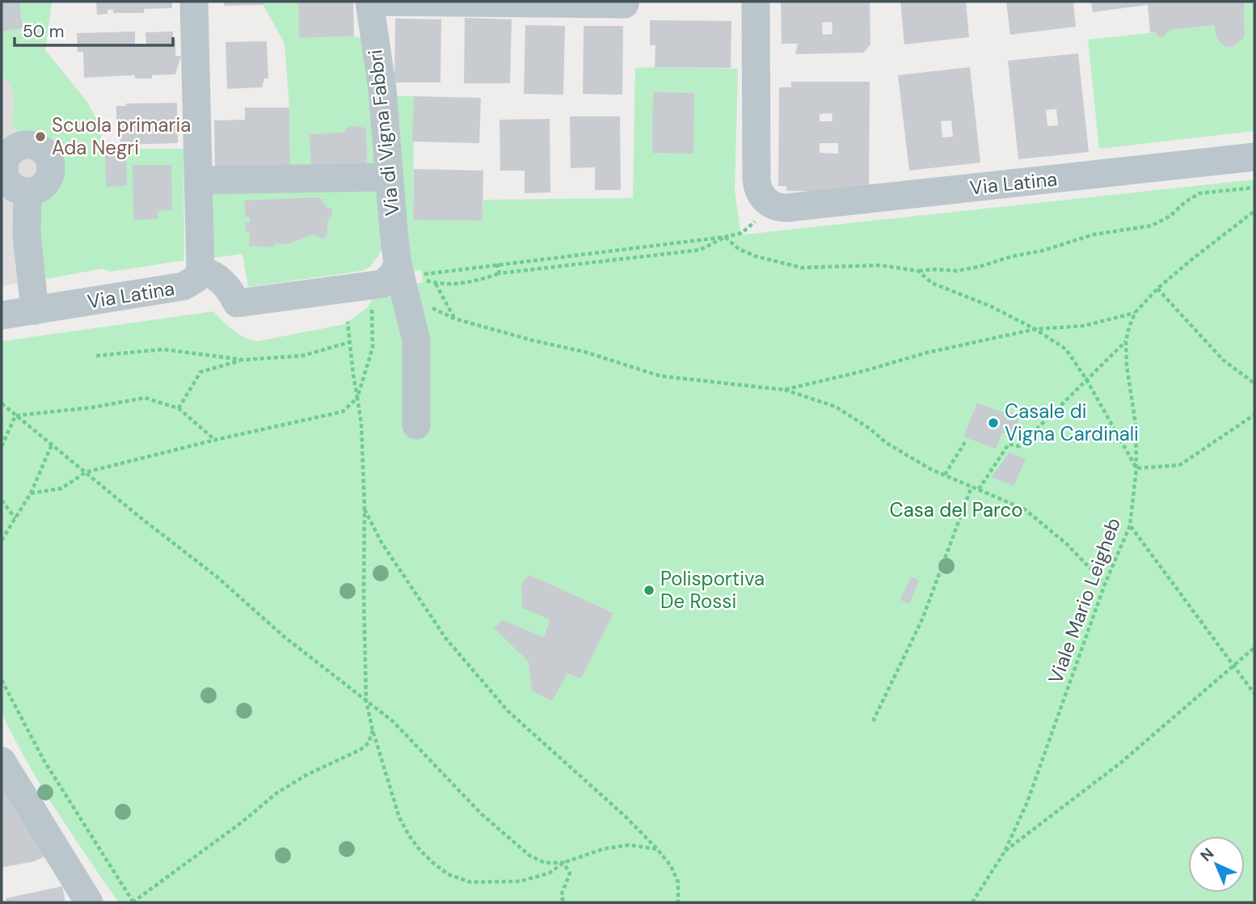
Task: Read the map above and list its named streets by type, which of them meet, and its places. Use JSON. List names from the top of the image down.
{
  "streets": {
    "street": ["Via di Vigna Fabbri", "Via Latina"],
    "path": ["Viale Mario Leigheb"]
  },
  "crossings": [
    ["Via di Vigna Fabbri", "Via Latina"]
  ],
  "parks": ["Casa del Parco"],
  "places": ["Scuola primaria Ada Negri", "Casale di Vigna Cardinali", "Polisportiva De Rossi"],
  "scale_bar": "50 m",
  "north": "top left"
}
